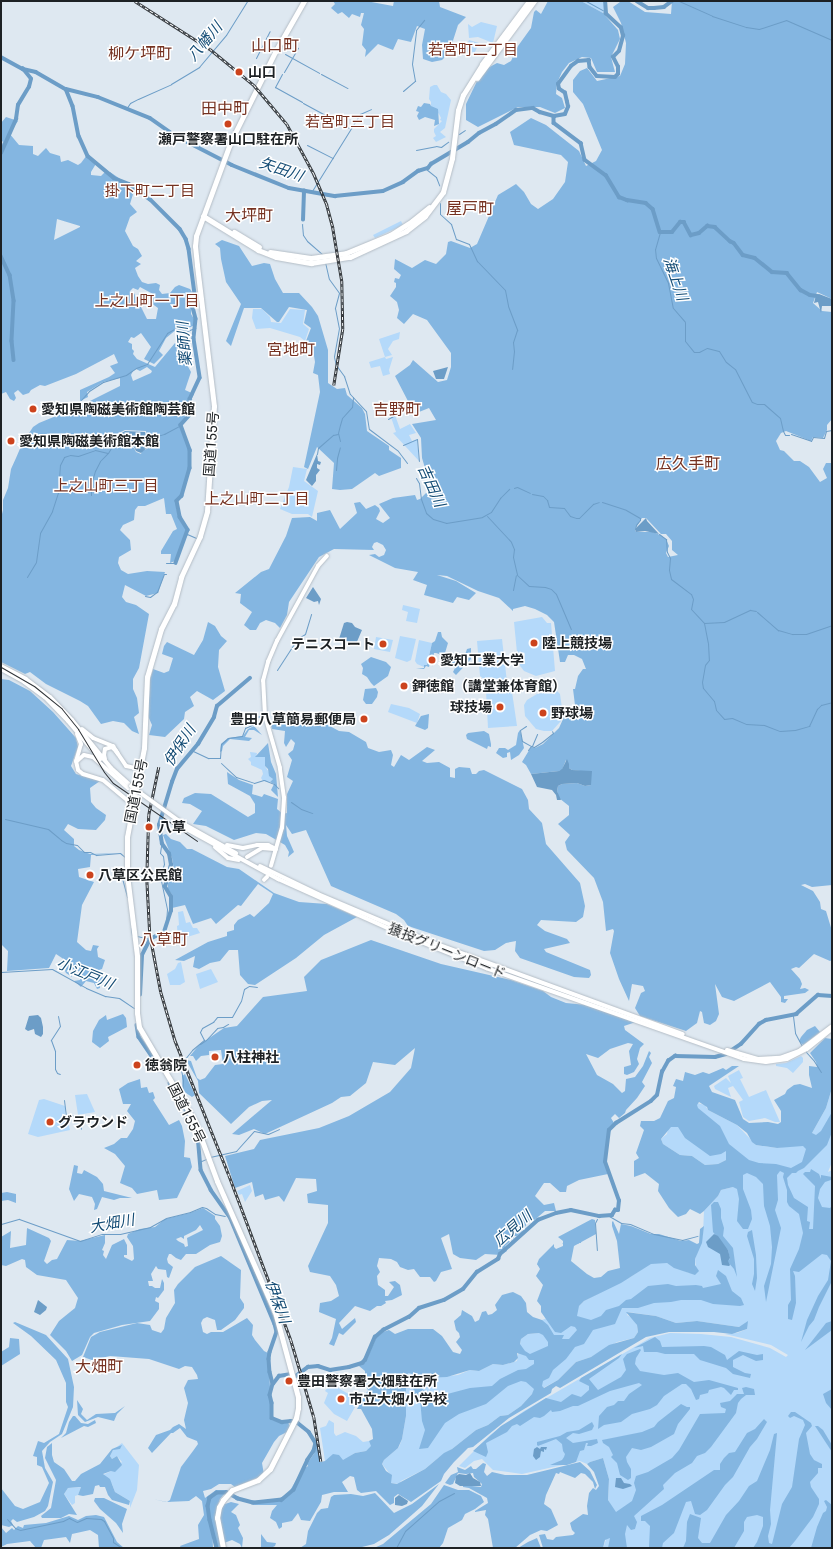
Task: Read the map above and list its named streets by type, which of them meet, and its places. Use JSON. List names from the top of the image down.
{
  "streets": {
    "highway": ["国道155号"],
    "main road": ["猿投グリーンロード"]
  },
  "districts": [
    "山口町",
    "若宮町二丁目",
    "柳ケ坪町",
    "田中町",
    "若宮町三丁目",
    "掛下町二丁目",
    "屋戸町",
    "大坪町",
    "上之山町一丁目",
    "宮地町",
    "吉野町",
    "広久手町",
    "上之山町三丁目",
    "上之山町二丁目",
    "八草町",
    "大畑町"
  ],
  "water": [
    "八幡川",
    "矢田川",
    "海上川",
    "薬師川",
    "吉田川",
    "伊保川",
    "小江戸川",
    "大畑川",
    "広見川"
  ],
  "places": [
    "山口",
    "瀬戸警察署山口駐在所",
    "愛知県陶磁美術館陶芸館",
    "愛知県陶磁美術館本館",
    "陸上競技場",
    "テニスコート",
    "愛知工業大学",
    "鉀徳館（講堂兼体育館）",
    "球技場",
    "野球場",
    "豊田八草簡易郵便局",
    "八草",
    "八草区公民館",
    "八柱神社",
    "徳翁院",
    "グラウンド",
    "豊田警察署大畑駐在所",
    "市立大畑小学校"
  ]
}
